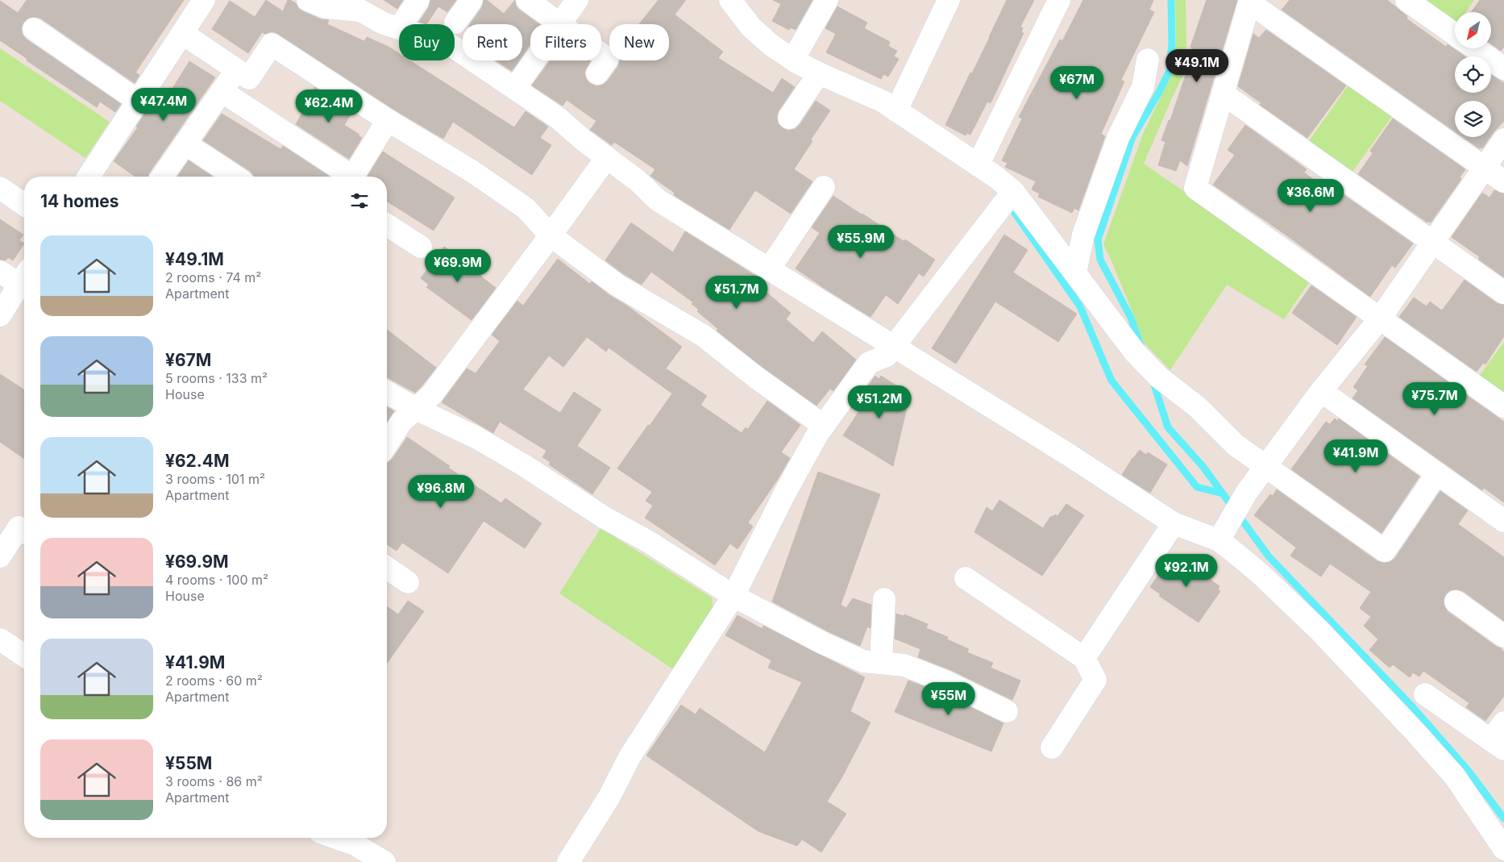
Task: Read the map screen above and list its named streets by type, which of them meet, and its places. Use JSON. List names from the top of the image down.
{
  "north": "bottom left",
  "page": {
    "chip": [
      "Buy",
      "Rent",
      "Filters",
      "New"
    ],
    "price": [
      "¥49.1M",
      "¥67M",
      "¥47.4M",
      "¥62.4M",
      "¥36.6M",
      "¥55.9M",
      "¥69.9M",
      "¥51.7M",
      "¥75.7M",
      "¥51.2M",
      "¥41.9M",
      "¥96.8M",
      "¥92.1M",
      "¥55M"
    ],
    "heading": "14 homes",
    "list": [
      {
        "name": "¥49.1M",
        "note": "2 rooms · 74 m² · Apartment"
      },
      {
        "name": "¥67M",
        "note": "5 rooms · 133 m² · House"
      },
      {
        "name": "¥62.4M",
        "note": "3 rooms · 101 m² · Apartment"
      },
      {
        "name": "¥69.9M",
        "note": "4 rooms · 100 m² · House"
      },
      {
        "name": "¥41.9M",
        "note": "2 rooms · 60 m² · Apartment"
      },
      {
        "name": "¥55M",
        "note": "3 rooms · 86 m² · Apartment"
      }
    ]
  }
}
